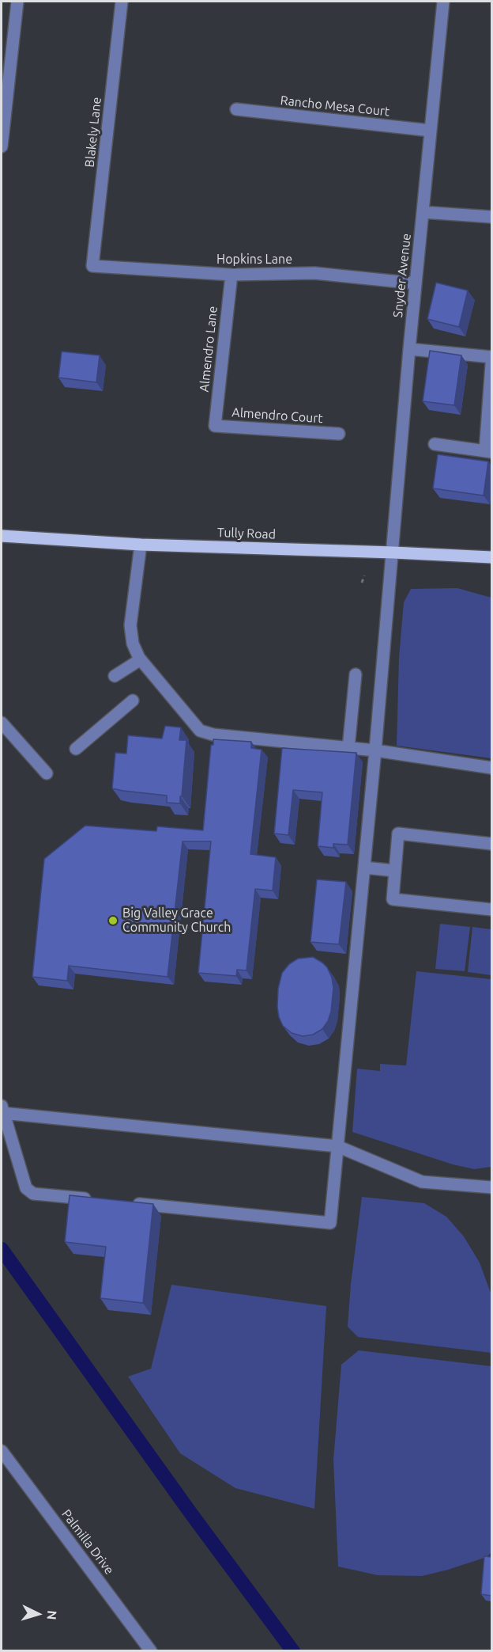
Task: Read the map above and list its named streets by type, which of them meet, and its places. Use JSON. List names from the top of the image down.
{
  "streets": {
    "main road": ["Tully Road"],
    "street": [
      "Rancho Mesa Court",
      "Blakely Lane",
      "Hopkins Lane",
      "Snyder Avenue",
      "Almendro Lane",
      "Almendro Court",
      "Palmilla Drive"
    ]
  },
  "crossings": [
    ["Rancho Mesa Court", "Snyder Avenue"],
    ["Blakely Lane", "Hopkins Lane"],
    ["Hopkins Lane", "Snyder Avenue"],
    ["Hopkins Lane", "Almendro Lane"],
    ["Snyder Avenue", "Tully Road"],
    ["Almendro Lane", "Almendro Court"]
  ],
  "places": ["Big Valley Grace Community Church"],
  "north": "right"
}
